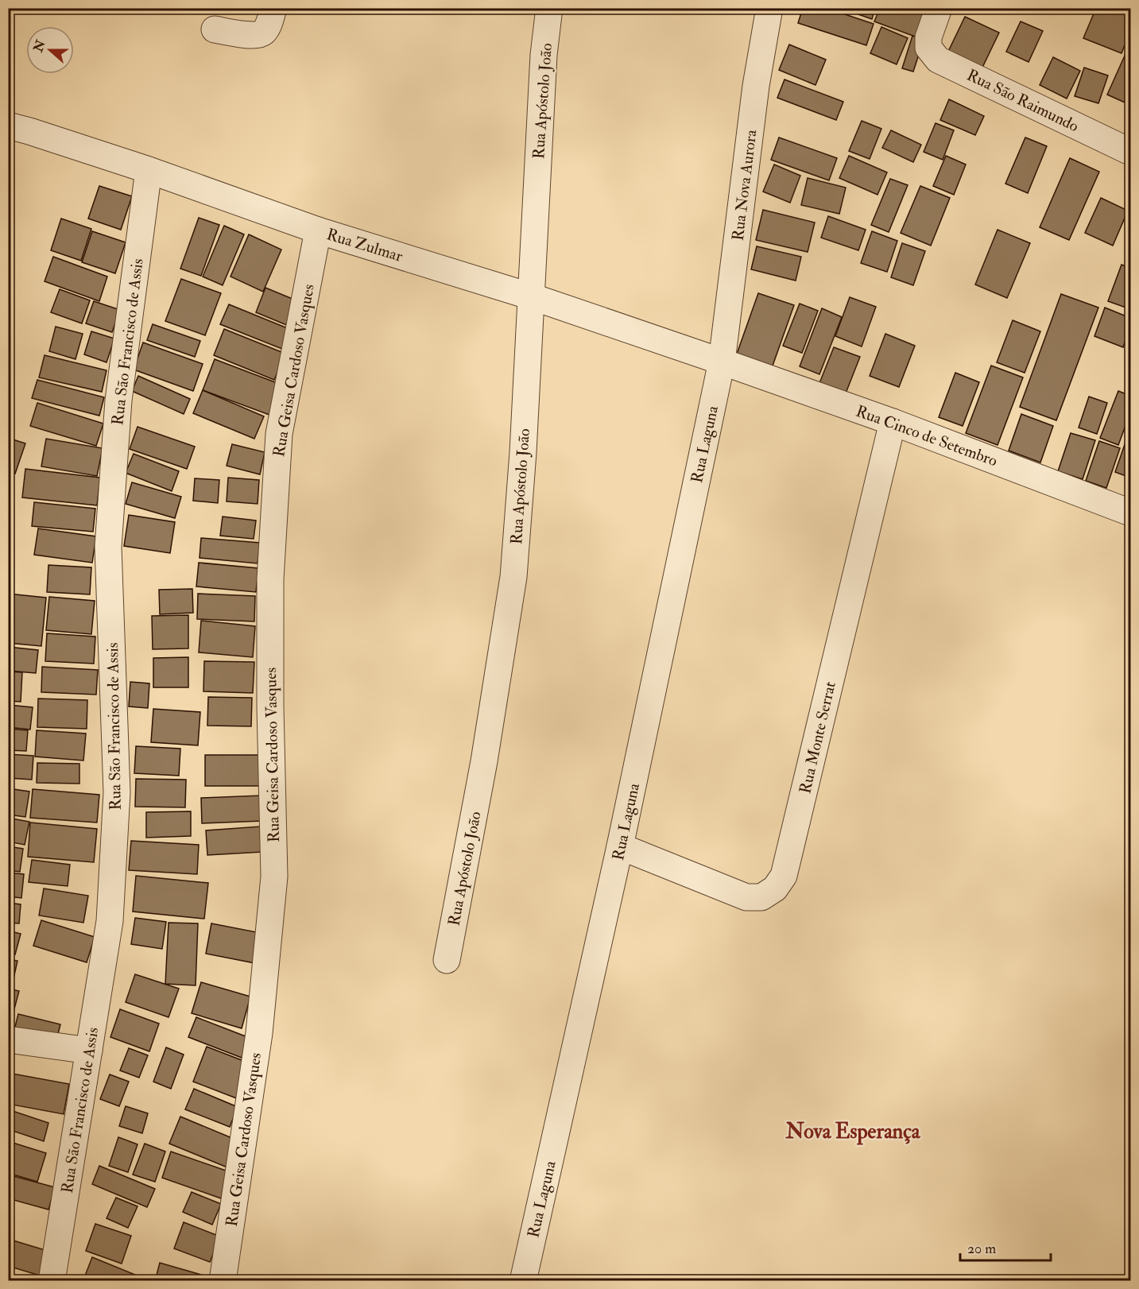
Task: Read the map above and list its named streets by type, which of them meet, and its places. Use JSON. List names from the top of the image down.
{
  "streets": {
    "street": [
      "Rua São Raimundo",
      "Rua Apóstolo João",
      "Rua Nova Aurora",
      "Rua Zulmar",
      "Rua São Francisco de Assis",
      "Rua Geisa Cardoso Vasques",
      "Rua Cinco de Setembro",
      "Rua Laguna",
      "Rua Monte Serrat"
    ]
  },
  "crossings": [
    ["Rua Apóstolo João", "Rua Zulmar"],
    ["Rua Nova Aurora", "Rua Zulmar"],
    ["Rua Nova Aurora", "Rua Cinco de Setembro"],
    ["Rua Nova Aurora", "Rua Laguna"],
    ["Rua Zulmar", "Rua São Francisco de Assis"],
    ["Rua Zulmar", "Rua Geisa Cardoso Vasques"],
    ["Rua Zulmar", "Rua Cinco de Setembro"],
    ["Rua Zulmar", "Rua Laguna"],
    ["Rua Cinco de Setembro", "Rua Laguna"],
    ["Rua Cinco de Setembro", "Rua Monte Serrat"],
    ["Rua Laguna", "Rua Monte Serrat"]
  ],
  "districts": ["Nova Esperança"],
  "scale_bar": "20 m",
  "north": "left"
}
